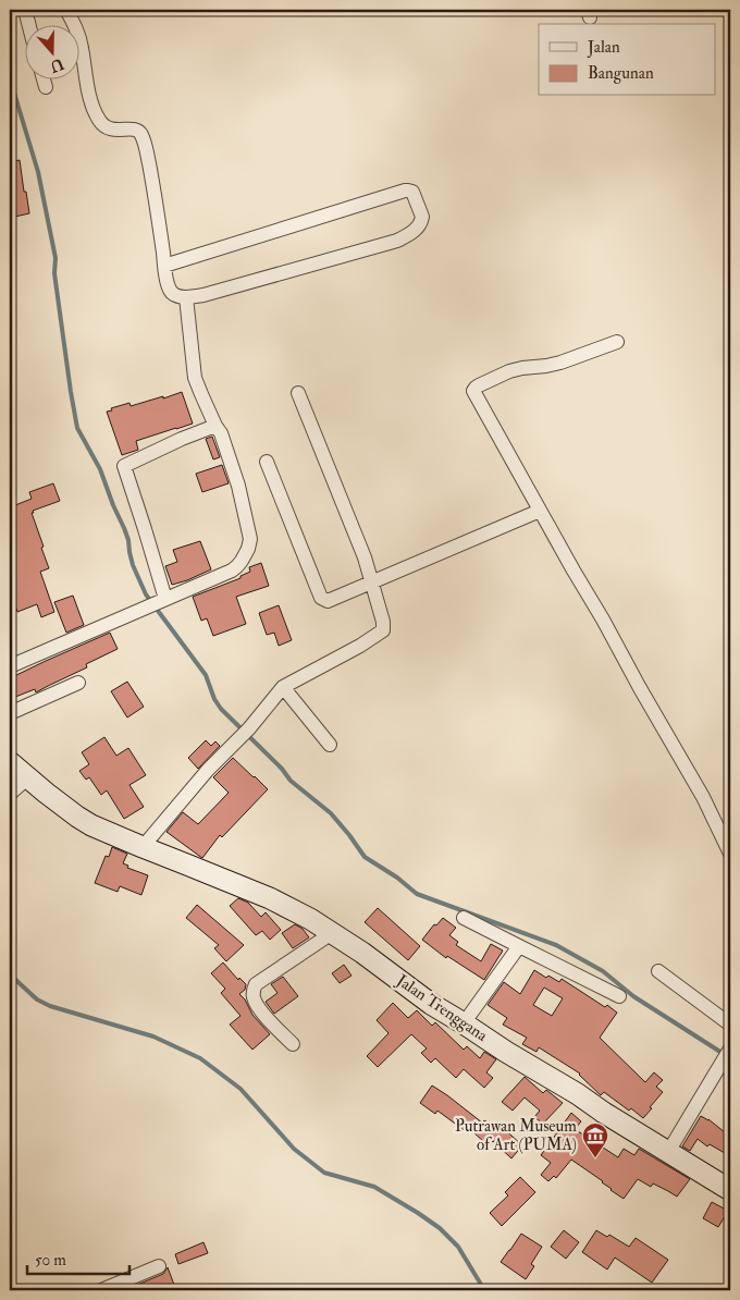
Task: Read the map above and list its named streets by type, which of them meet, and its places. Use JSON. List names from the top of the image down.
{
  "streets": {
    "main road": ["Jalan Trenggana"]
  },
  "places": {
    "museum": ["Putrawan Museum of Art (PUMA)"]
  },
  "legend": ["Jalan", "Bangunan"],
  "scale_bar": "50 m",
  "north": "bottom"
}
